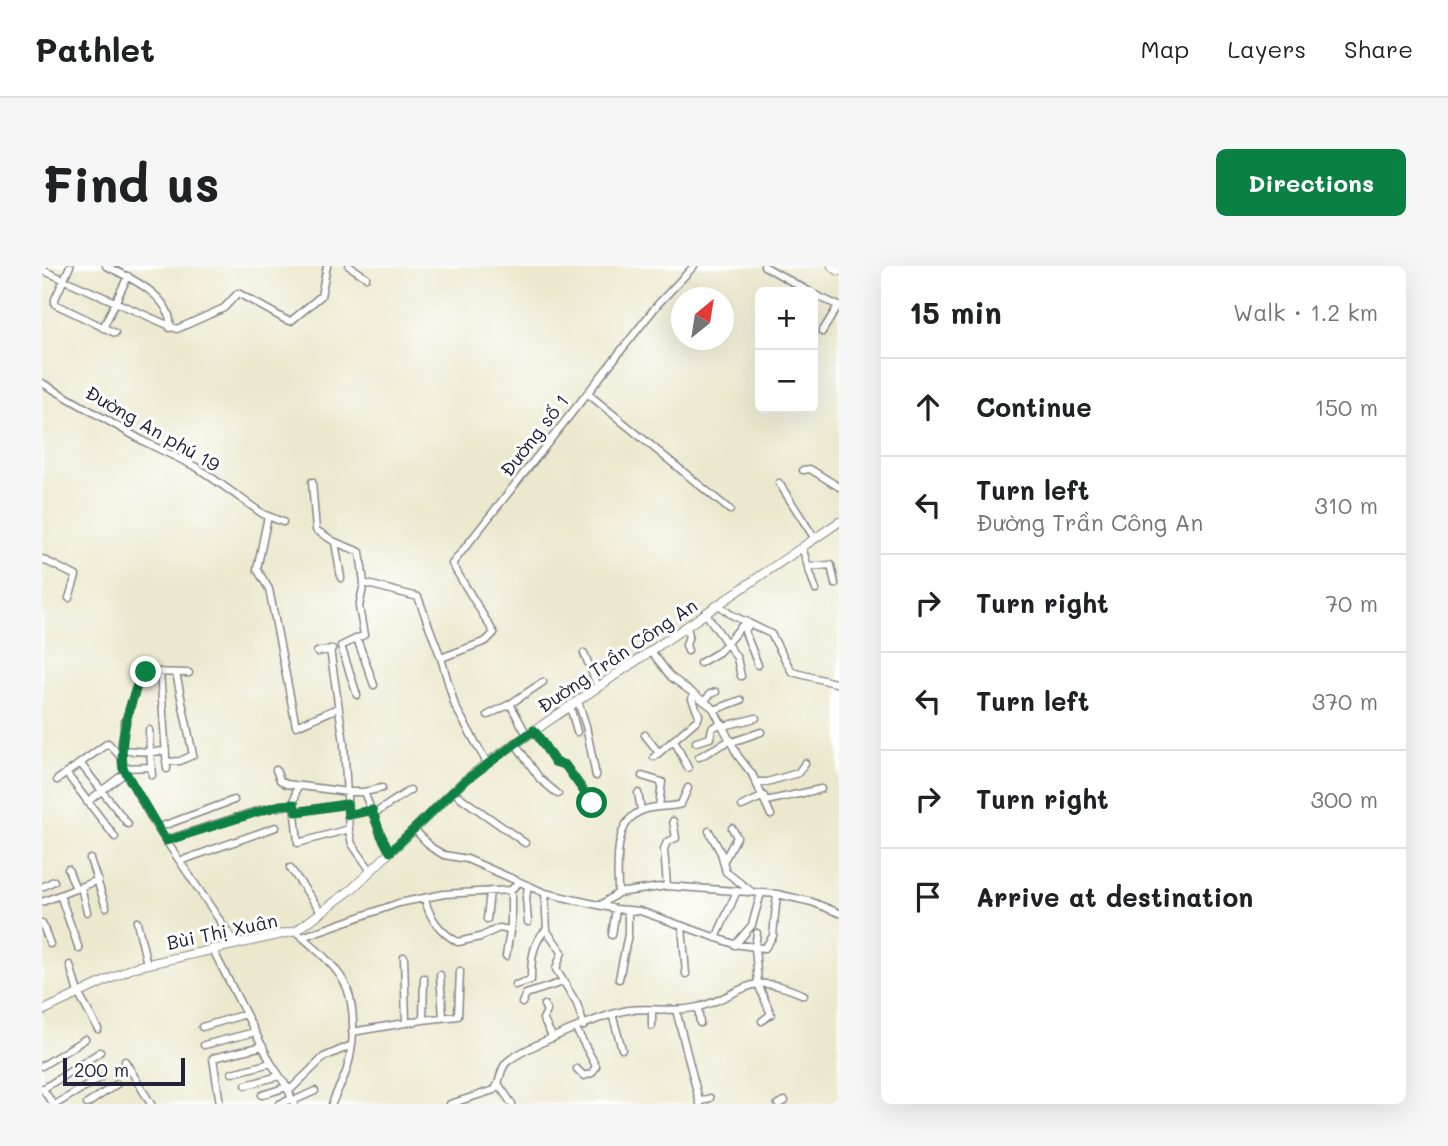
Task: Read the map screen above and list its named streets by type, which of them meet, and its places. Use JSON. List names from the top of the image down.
{
  "streets": {
    "main road": ["Đường Trần Công An", "Bùi Thị Xuân"],
    "street": ["Đường An phú 19", "Đường số 1"]
  },
  "crossings": [
    ["Đường Trần Công An", "Bùi Thị Xuân"]
  ],
  "scale_bar": "200 m",
  "north": "top right",
  "page": {
    "header": "Pathlet",
    "nav": ["Map", "Layers", "Share"],
    "buttons": "Directions",
    "title": "Find us",
    "heading": ["15 min", "Walk · 1.2 km"],
    "map_buttons": ["+", "−"],
    "list": [
      ["Continue", "150 m"],
      ["Turn left", "Đường Trần Công An", "310 m"],
      ["Turn right", "70 m"],
      ["Turn left", "370 m"],
      ["Turn right", "300 m"],
      "Arrive at destination"
    ],
    "scale": "200 m"
  }
}
